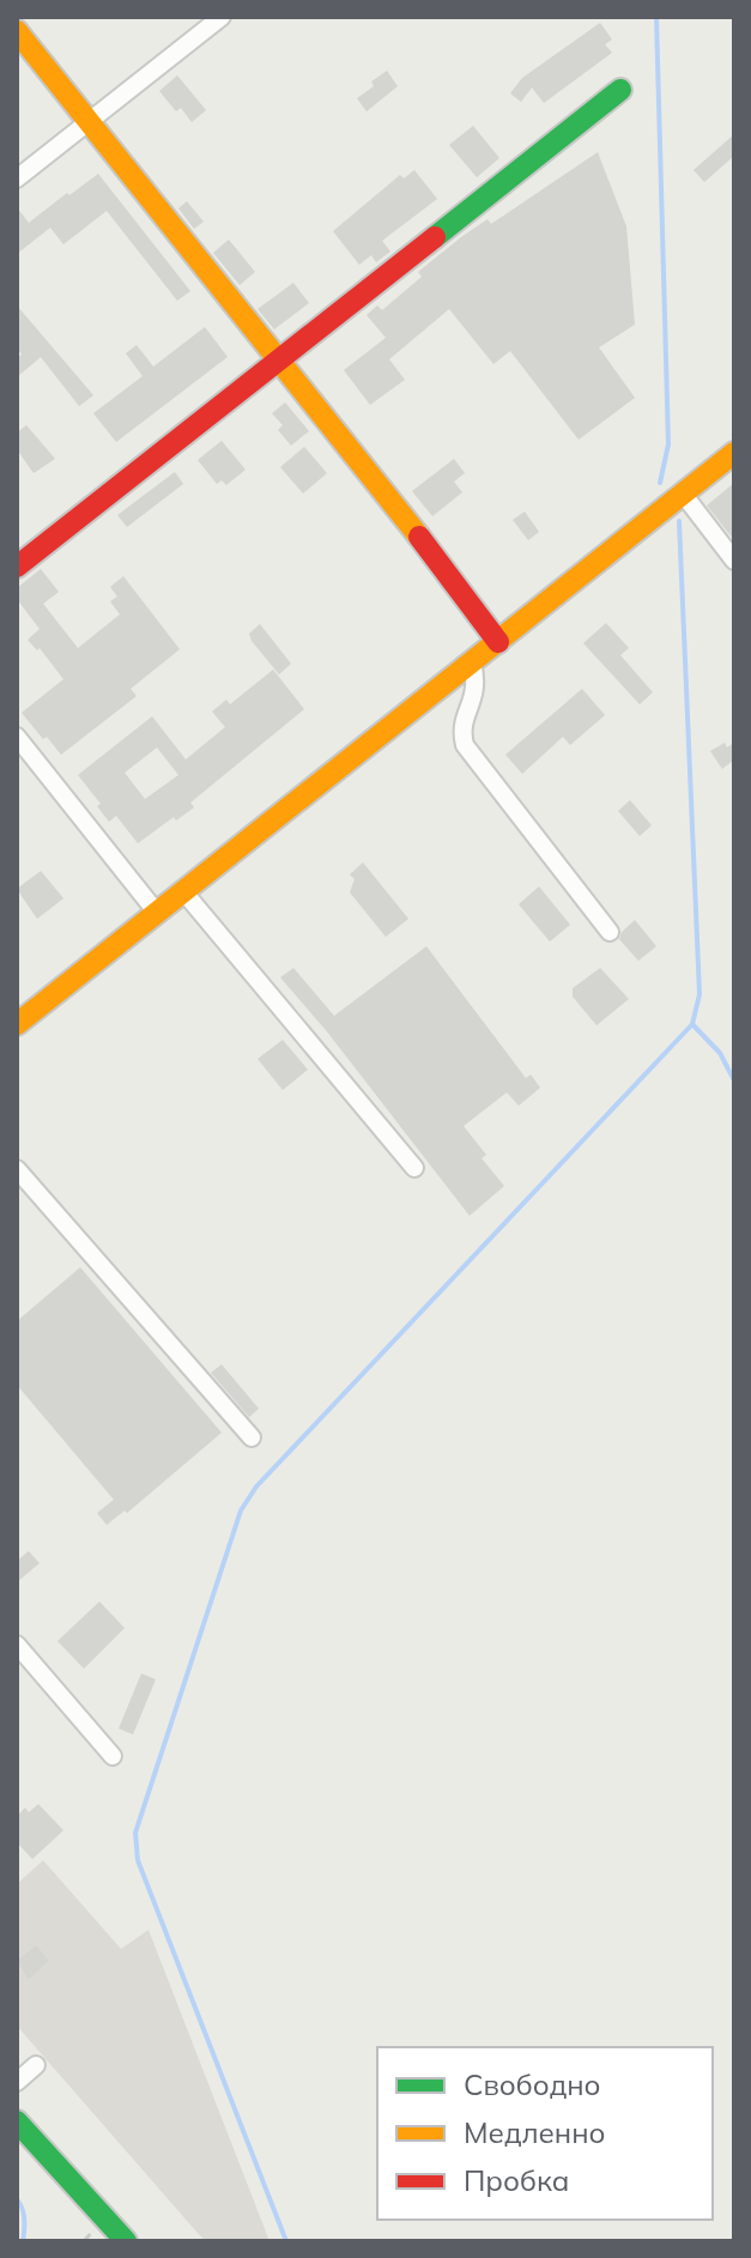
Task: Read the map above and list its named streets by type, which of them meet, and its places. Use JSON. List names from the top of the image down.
{
  "legend": ["Свободно", "Медленно", "Пробка"]
}
